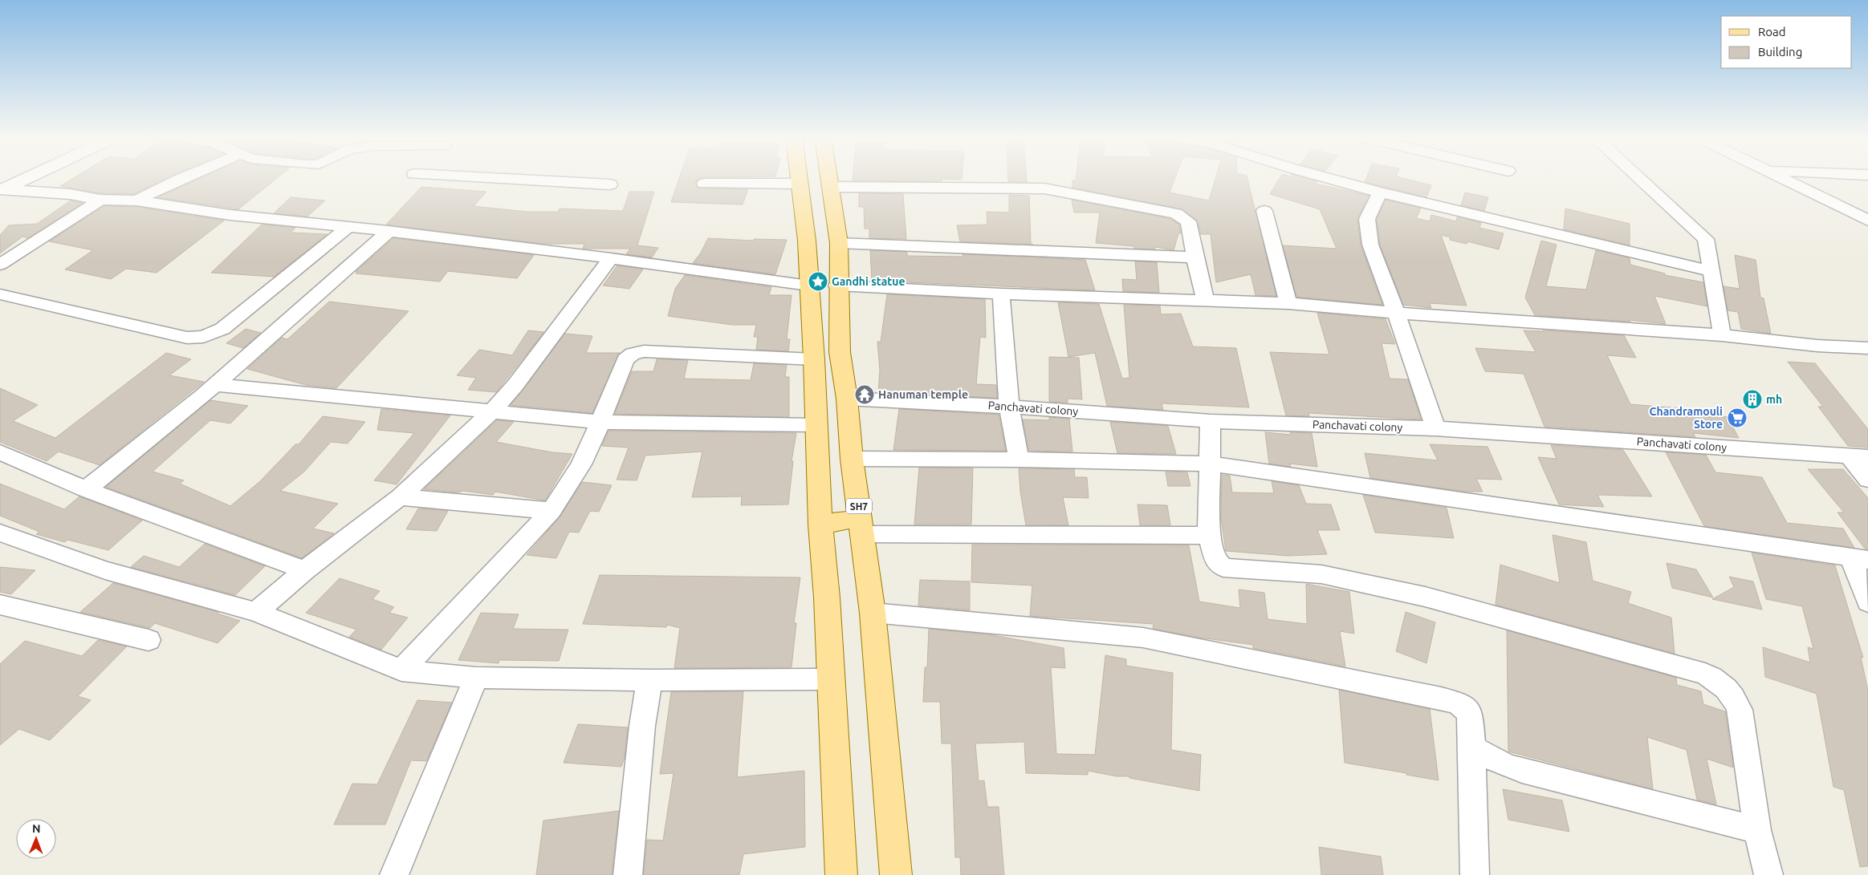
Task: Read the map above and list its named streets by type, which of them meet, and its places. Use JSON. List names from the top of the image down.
{
  "streets": {
    "main road": ["SH7"],
    "street": ["Panchavati colony"]
  },
  "crossings": [
    ["Panchavati colony", "SH7"]
  ],
  "places": {
    "place": ["Gandhi statue"],
    "temple": ["Hanuman temple"],
    "building": ["mh"],
    "supermarket": ["Chandramouli Store"]
  },
  "legend": ["Road", "Building"],
  "north": "top"
}
